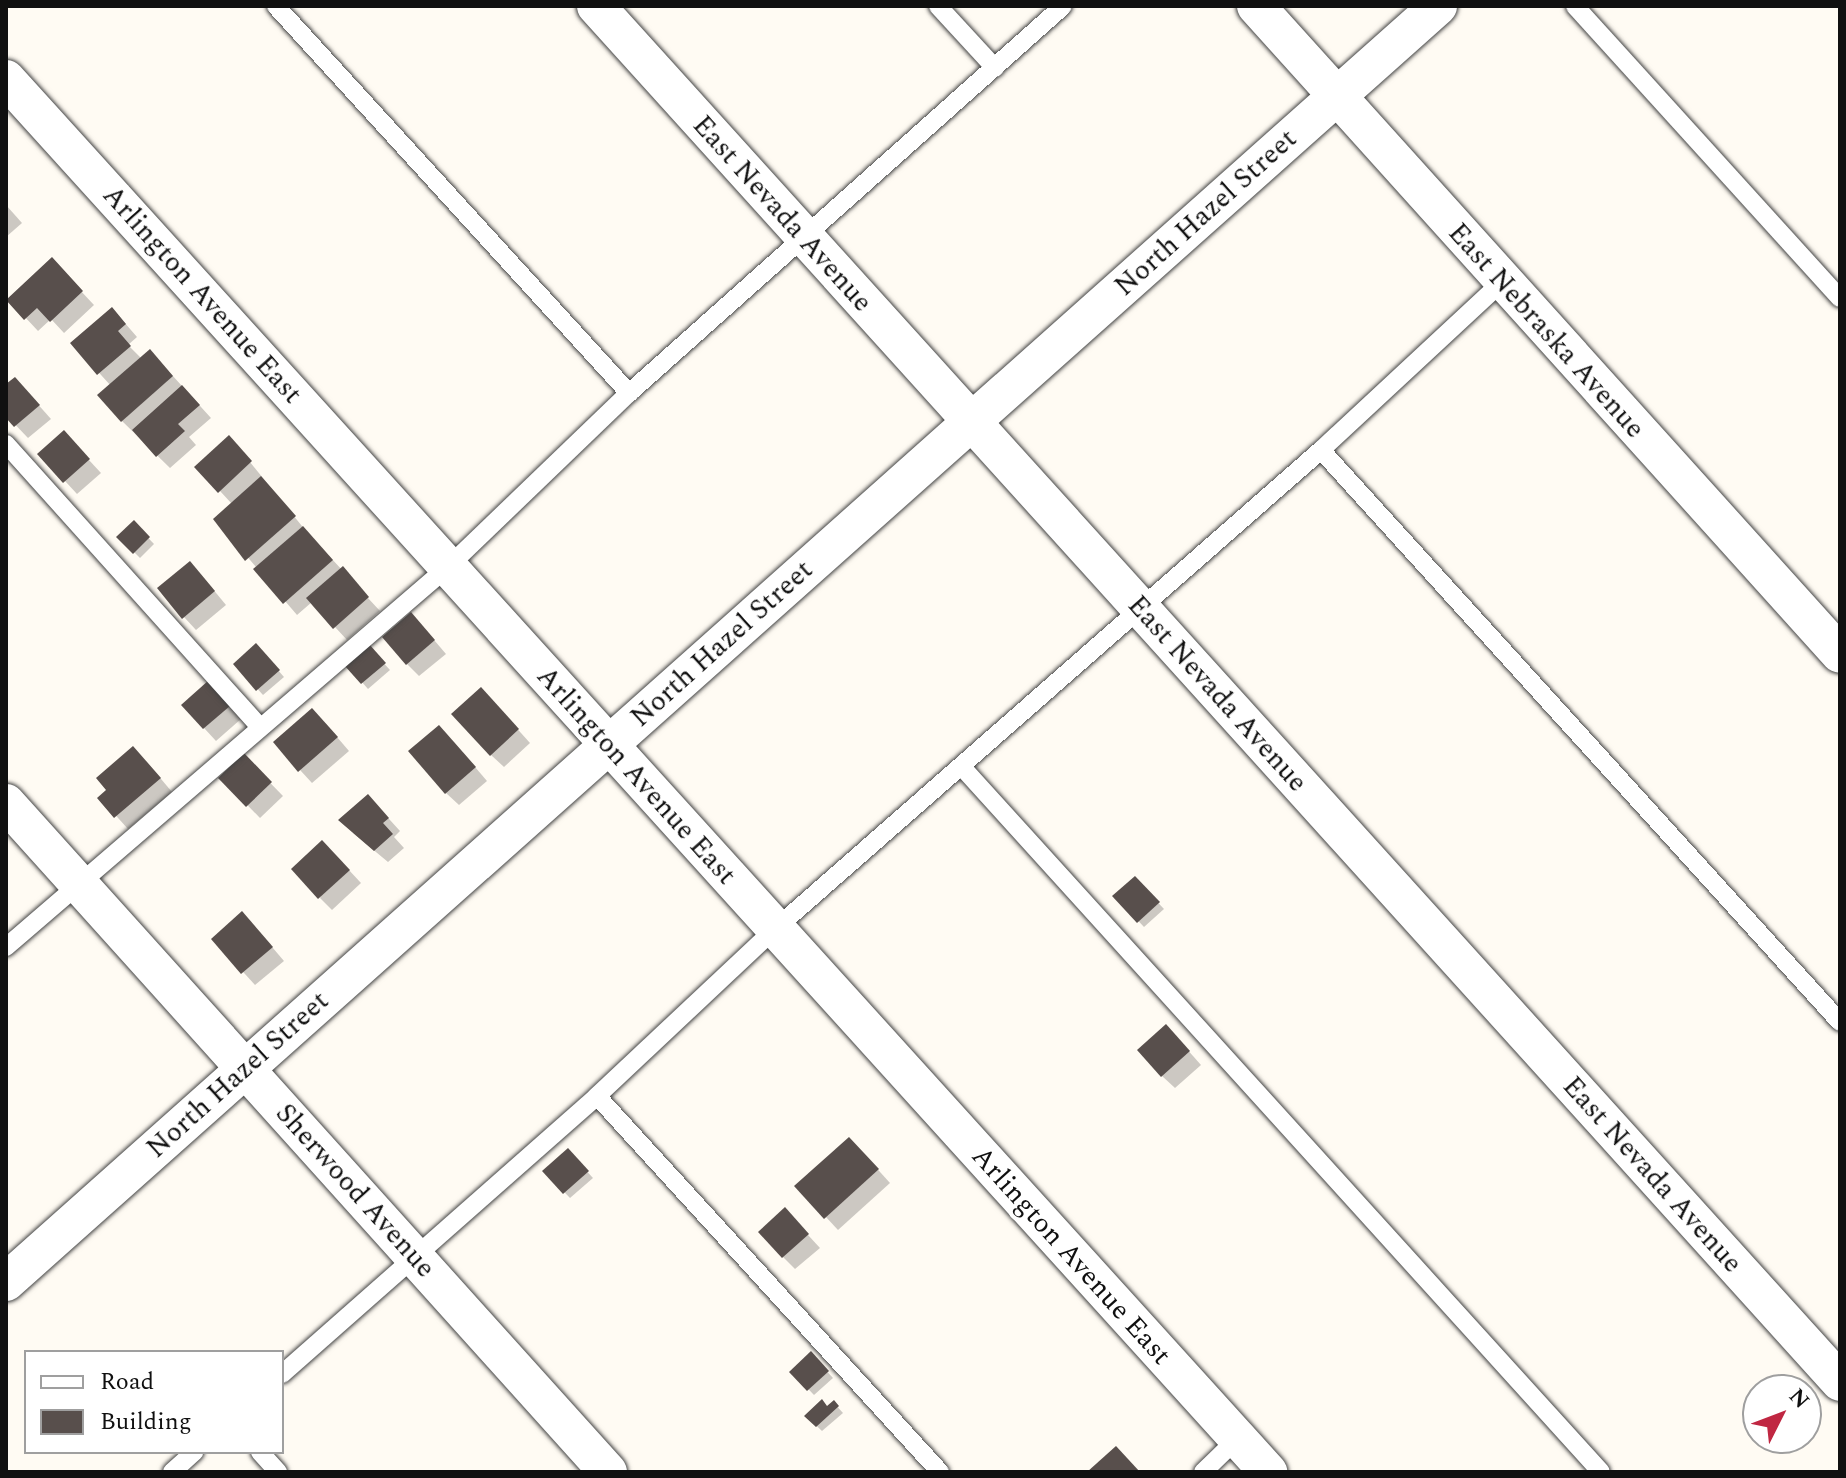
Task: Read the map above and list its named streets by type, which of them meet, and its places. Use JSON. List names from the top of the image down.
{
  "streets": {
    "street": [
      "North Hazel Street",
      "East Nevada Avenue",
      "Arlington Avenue East",
      "East Nebraska Avenue",
      "Sherwood Avenue"
    ]
  },
  "crossings": [
    ["North Hazel Street", "East Nevada Avenue"],
    ["North Hazel Street", "Arlington Avenue East"],
    ["North Hazel Street", "East Nebraska Avenue"],
    ["North Hazel Street", "Sherwood Avenue"]
  ],
  "legend": ["Road", "Building"],
  "north": "top right"
}
